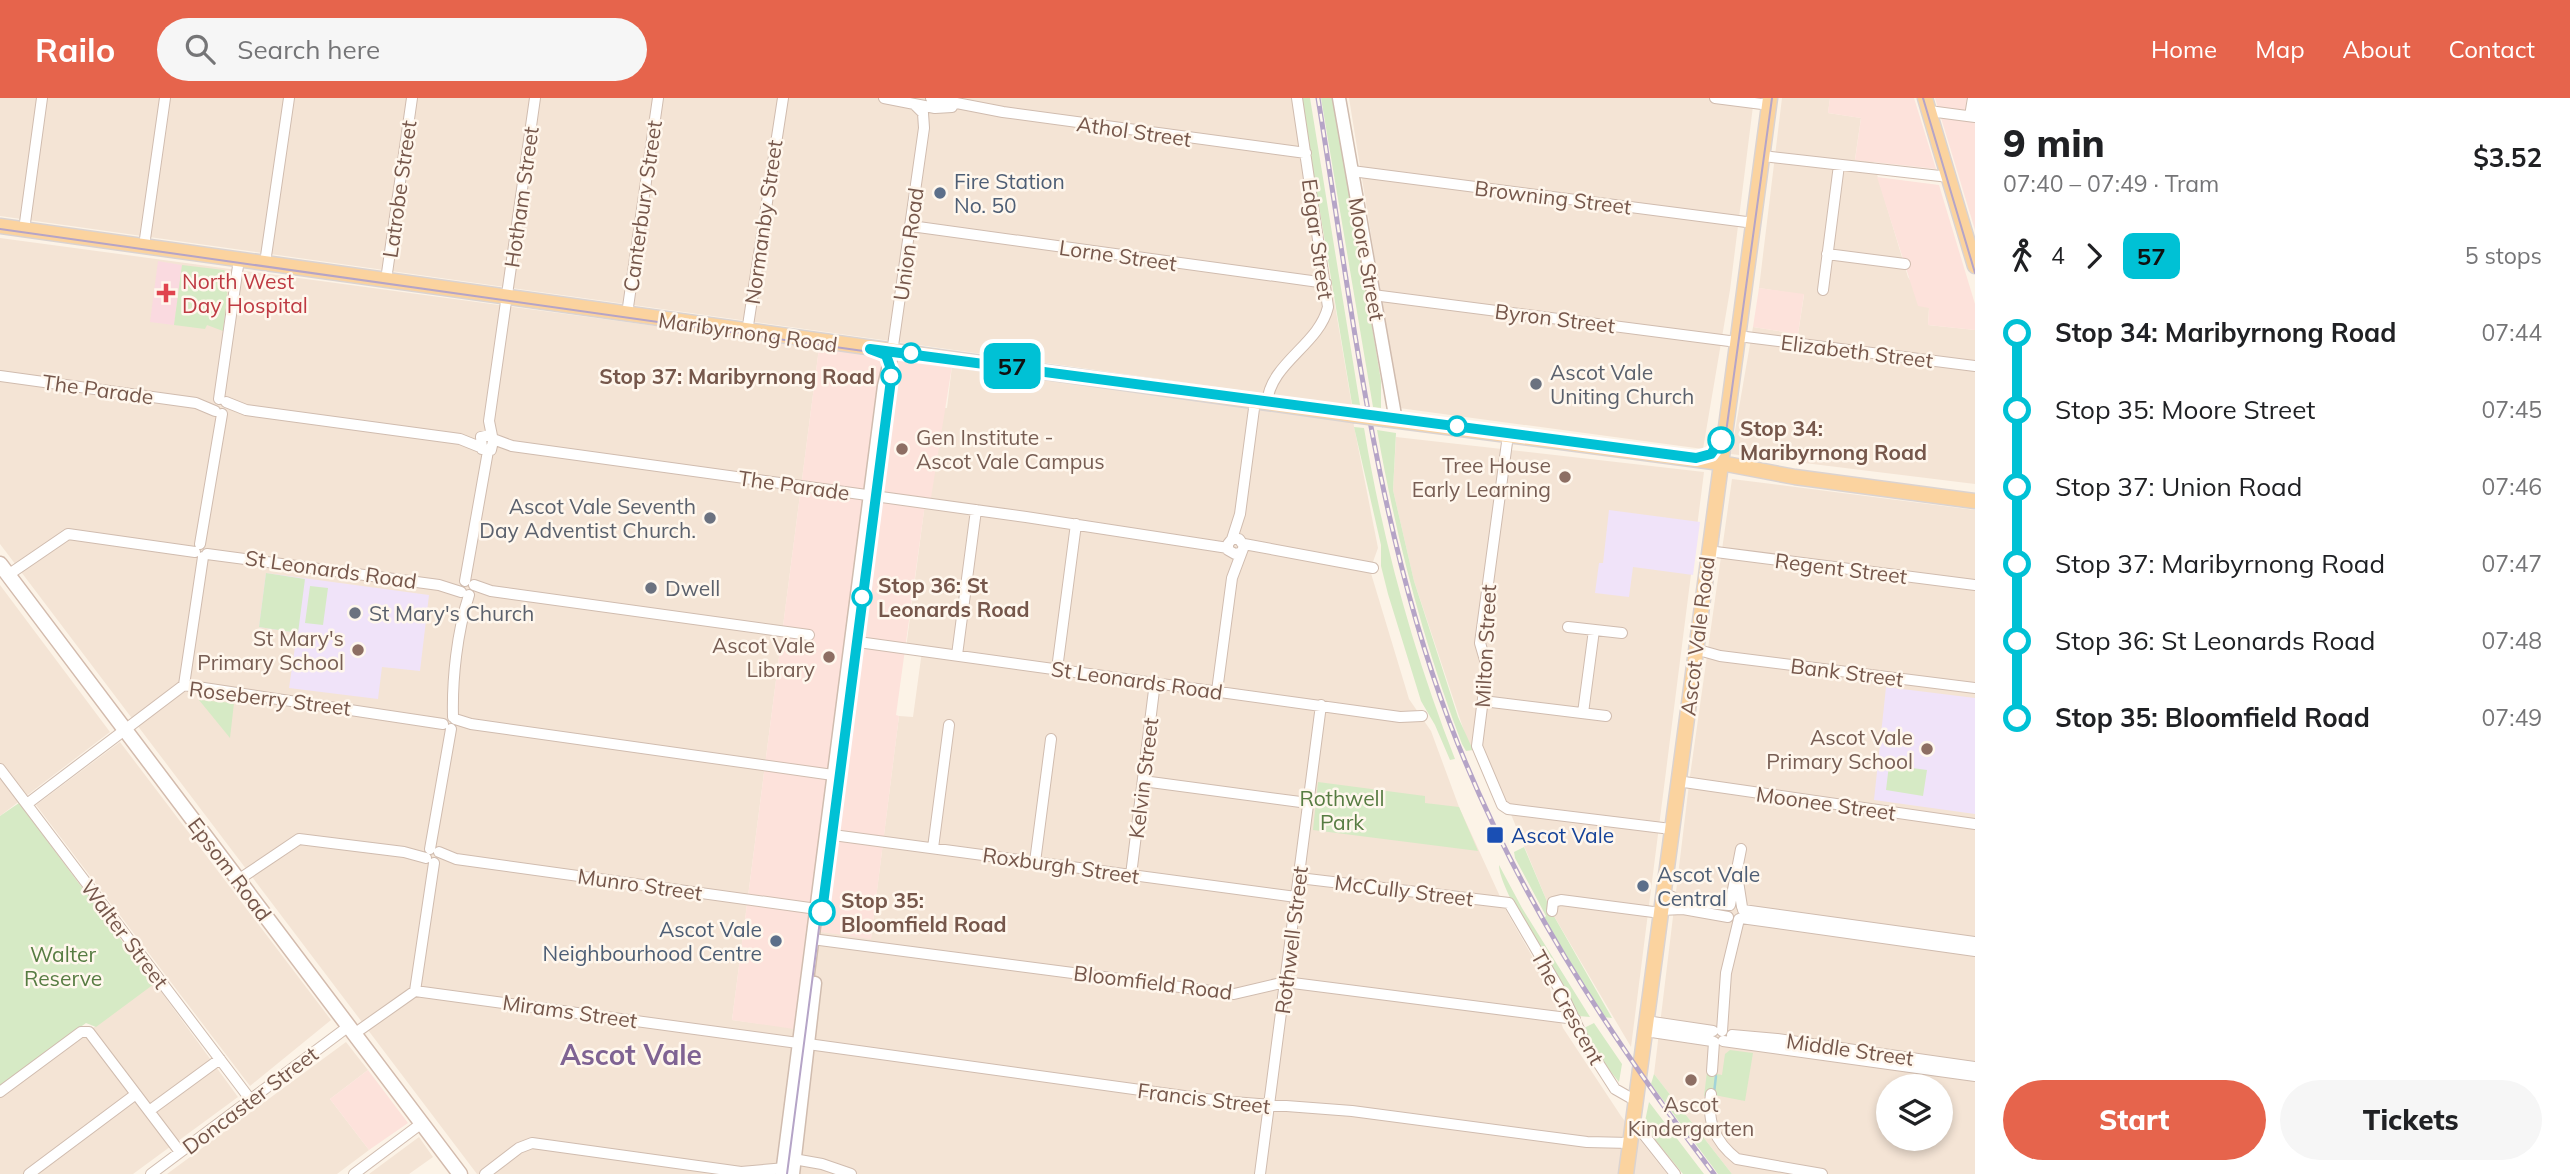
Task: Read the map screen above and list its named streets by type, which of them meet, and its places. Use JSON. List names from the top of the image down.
{
  "streets": {
    "main road": ["Maribyrnong Road", "Ascot Vale Road", "Epsom Road"],
    "street": [
      "Athol Street",
      "Latrobe Street",
      "Hotham Street",
      "Browning Street",
      "Canterbury Street",
      "Normanby Street",
      "Edgar Street",
      "Union Road",
      "Lorne Street",
      "Moore Street",
      "Byron Street",
      "Elizabeth Street",
      "The Parade",
      "Regent Street",
      "St Leonards Road",
      "Milton Street",
      "Bank Street",
      "Roseberry Street",
      "Kelvin Street",
      "Moonee Street",
      "Roxburgh Street",
      "Munro Street",
      "McCully Street",
      "Walter Street",
      "Rothwell Street",
      "Bloomfield Road",
      "The Crescent",
      "Mirams Street",
      "Middle Street",
      "Francis Street",
      "Doncaster Street"
    ]
  },
  "crossings": [
    ["Athol Street", "Edgar Street"],
    ["Athol Street", "Union Road"],
    ["Latrobe Street", "Maribyrnong Road"],
    ["Hotham Street", "Maribyrnong Road"],
    ["Hotham Street", "The Parade"],
    ["Browning Street", "Moore Street"],
    ["Browning Street", "Ascot Vale Road"],
    ["Canterbury Street", "Maribyrnong Road"],
    ["Normanby Street", "Maribyrnong Road"],
    ["Edgar Street", "Lorne Street"],
    ["Edgar Street", "Maribyrnong Road"],
    ["Edgar Street", "The Parade"],
    ["Edgar Street", "St Leonards Road"],
    ["Union Road", "Lorne Street"],
    ["Union Road", "Maribyrnong Road"],
    ["Union Road", "The Parade"],
    ["Union Road", "St Leonards Road"],
    ["Union Road", "Roseberry Street"],
    ["Union Road", "Roxburgh Street"],
    ["Union Road", "Munro Street"],
    ["Union Road", "Bloomfield Road"],
    ["Union Road", "Mirams Street"],
    ["Union Road", "Francis Street"],
    ["Moore Street", "Byron Street"],
    ["Moore Street", "Maribyrnong Road"],
    ["Byron Street", "Elizabeth Street"],
    ["Byron Street", "Ascot Vale Road"],
    ["Maribyrnong Road", "Ascot Vale Road"],
    ["Maribyrnong Road", "Milton Street"],
    ["Elizabeth Street", "Ascot Vale Road"],
    ["Regent Street", "Ascot Vale Road"],
    ["St Leonards Road", "Kelvin Street"],
    ["St Leonards Road", "Epsom Road"],
    ["St Leonards Road", "Rothwell Street"],
    ["Ascot Vale Road", "Milton Street"],
    ["Ascot Vale Road", "Bank Street"],
    ["Ascot Vale Road", "Moonee Street"],
    ["Ascot Vale Road", "The Crescent"],
    ["Ascot Vale Road", "Middle Street"],
    ["Ascot Vale Road", "Francis Street"],
    ["Roseberry Street", "Epsom Road"],
    ["Roseberry Street", "Walter Street"],
    ["Kelvin Street", "Roxburgh Street"],
    ["Roxburgh Street", "Rothwell Street"],
    ["Epsom Road", "Munro Street"],
    ["Epsom Road", "Doncaster Street"],
    ["McCully Street", "Rothwell Street"],
    ["McCully Street", "The Crescent"],
    ["Walter Street", "Doncaster Street"],
    ["Rothwell Street", "Bloomfield Road"],
    ["Rothwell Street", "Francis Street"],
    ["Bloomfield Road", "The Crescent"],
    ["Mirams Street", "Francis Street"]
  ],
  "districts": ["Ascot Vale"],
  "parks": ["Rothwell Park", "Walter Reserve"],
  "places": {
    "other": [
      "Fire Station No. 50",
      "Stop 37: Maribyrnong Road",
      "Ascot Vale Uniting Church",
      "Stop 34: Maribyrnong Road",
      "Gen Institute - Ascot Vale Campus",
      "Tree House Early Learning",
      "Ascot Vale Seventh Day Adventist Church.",
      "Dwell",
      "Stop 36: St Leonards Road",
      "St Mary's Church",
      "St Mary's Primary School",
      "Ascot Vale Library",
      "Ascot Vale Primary School",
      "Ascot Vale Central",
      "Stop 35: Bloomfield Road",
      "Ascot Vale Neighbourhood Centre",
      "Ascot Kindergarten"
    ],
    "health": ["North West Day Hospital"],
    "transit": ["Ascot Vale"]
  },
  "lines": ["tram line 57"],
  "page": {
    "header": "Railo",
    "search": "Search here",
    "nav": [
      "Home",
      "Map",
      "About",
      "Contact"
    ],
    "on_map": "57",
    "heading": ["9 min", "07:40 – 07:49 · Tram", "$3.52"],
    "legs": ["4", "57", "5 stops"],
    "list": [
      {
        "name": "Stop 34: Maribyrnong Road",
        "value": "07:44"
      },
      {
        "name": "Stop 35: Moore Street",
        "value": "07:45"
      },
      {
        "name": "Stop 37: Union Road",
        "value": "07:46"
      },
      {
        "name": "Stop 37: Maribyrnong Road",
        "value": "07:47"
      },
      {
        "name": "Stop 36: St Leonards Road",
        "value": "07:48"
      },
      {
        "name": "Stop 35: Bloomfield Road",
        "value": "07:49"
      }
    ],
    "buttons": ["Start", "Tickets"]
  }
}
